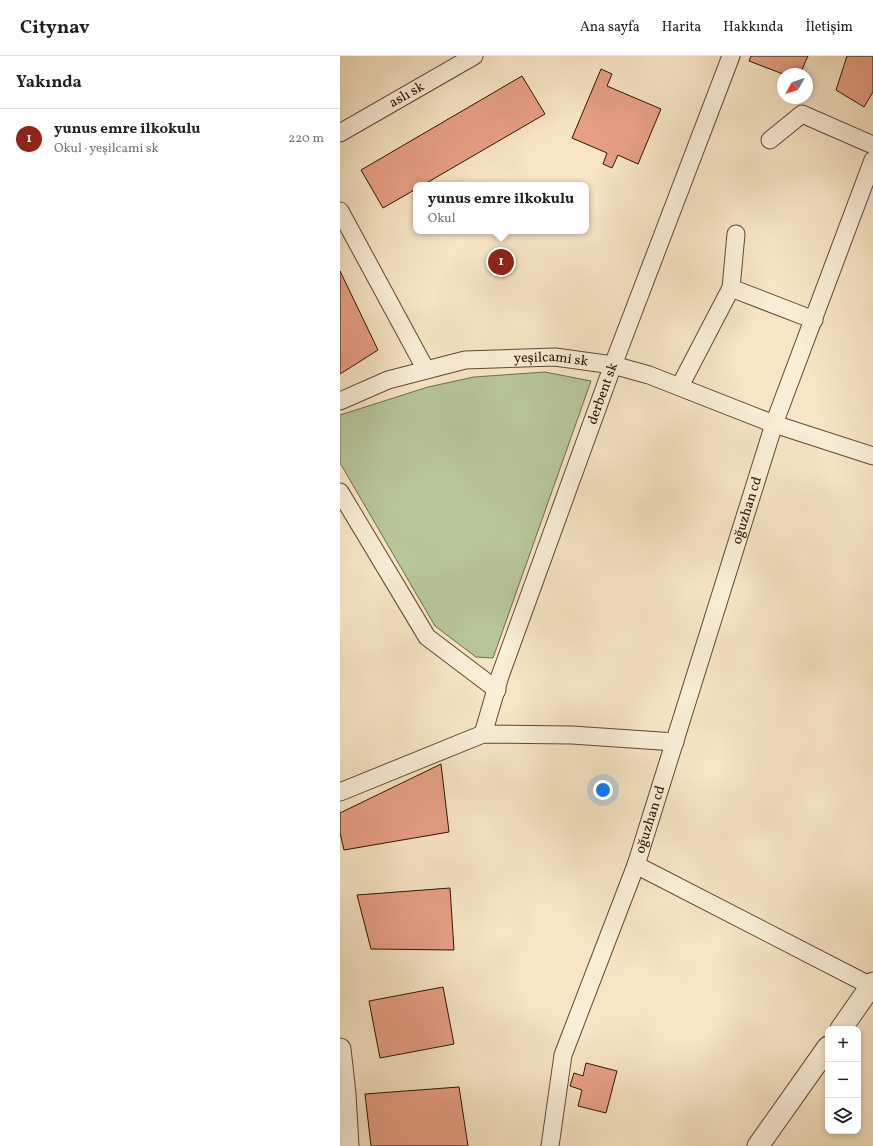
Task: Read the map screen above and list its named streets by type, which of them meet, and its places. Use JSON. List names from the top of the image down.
{
  "streets": {
    "street": [
      "aslı sk",
      "yeşilcami sk",
      "derbent sk",
      "oğuzhan cd"
    ]
  },
  "crossings": [
    ["yeşilcami sk", "derbent sk"],
    ["yeşilcami sk", "oğuzhan cd"]
  ],
  "north": "bottom left",
  "page": {
    "header": "Citynav",
    "nav": [
      "Ana sayfa",
      "Harita",
      "Hakkında",
      "İletişim"
    ],
    "heading": "Yakında",
    "list": [
      {
        "mark": "1",
        "name": "yunus emre ilkokulu",
        "note": "Okul · yeşilcami sk",
        "value": "220 m"
      }
    ],
    "popup": ["yunus emre ilkokulu", "Okul"],
    "pins": "1",
    "map_buttons": ["+", "−"]
  }
}
